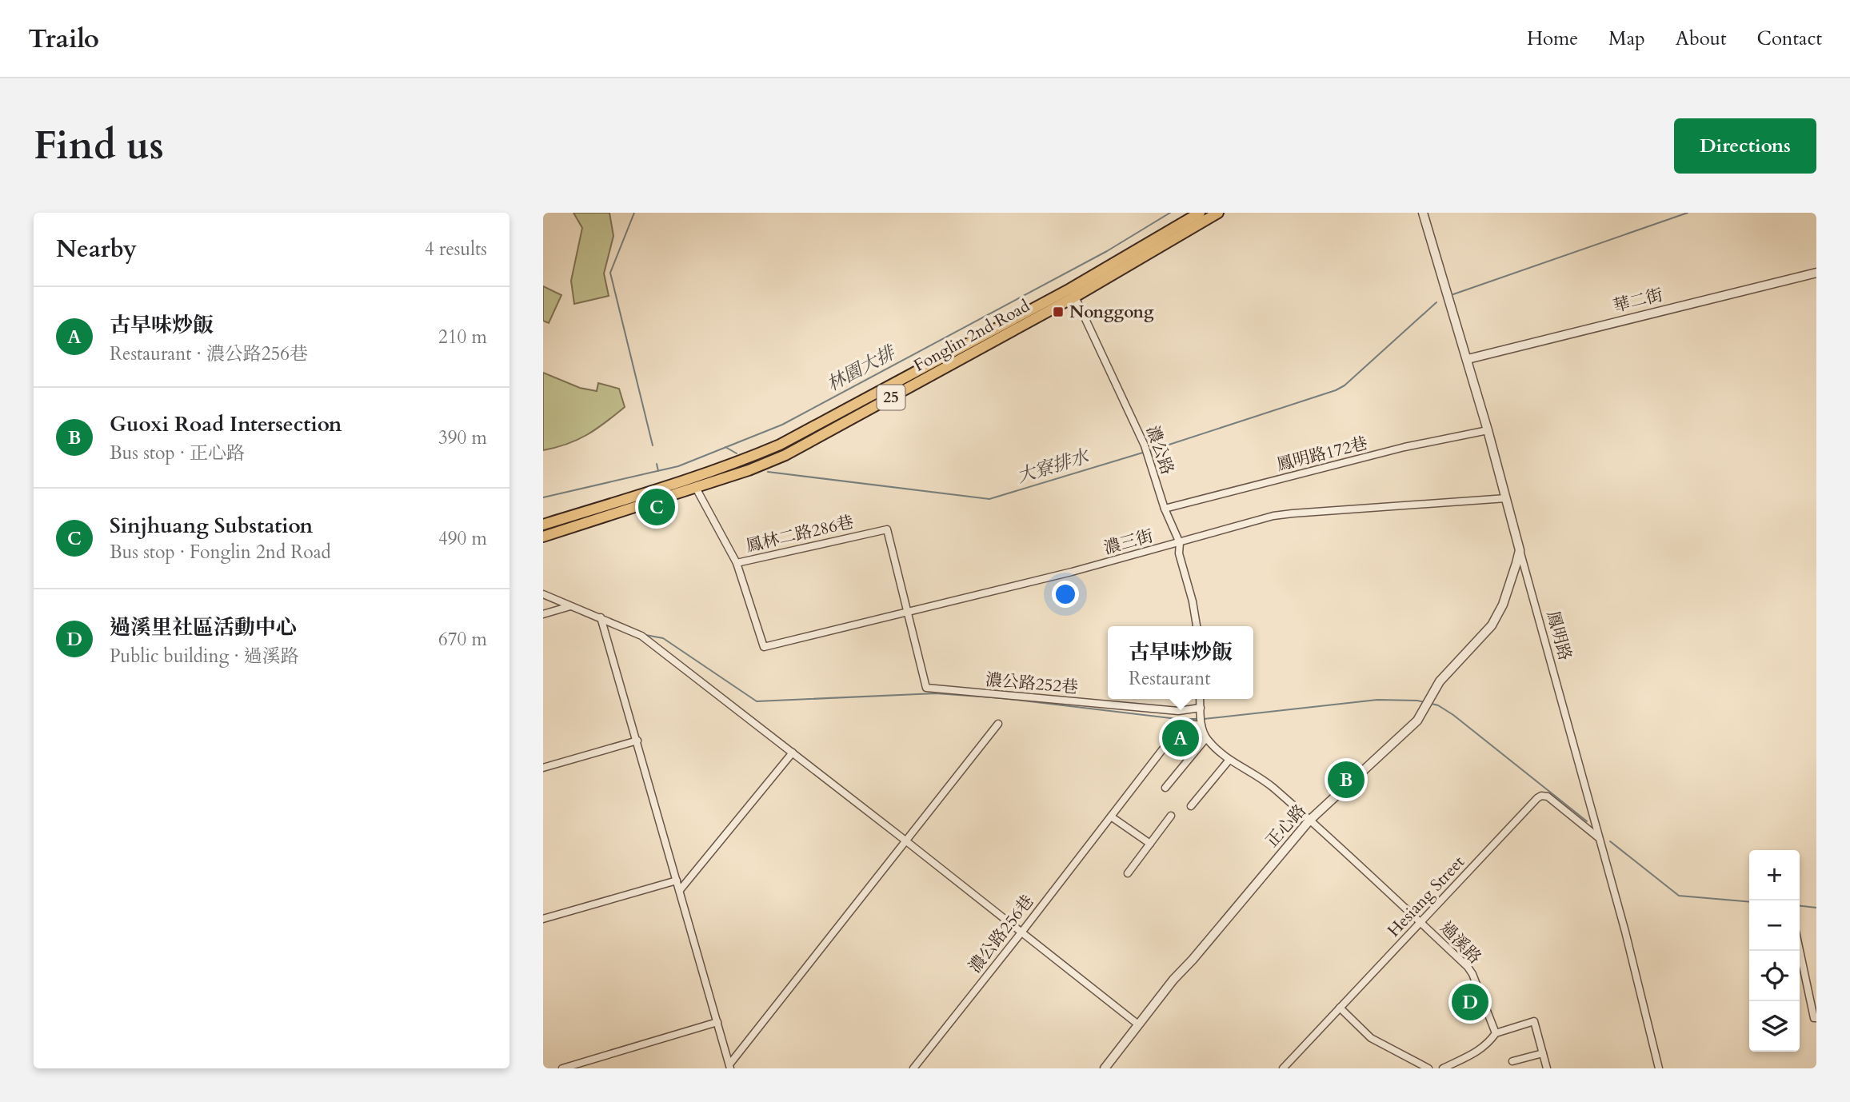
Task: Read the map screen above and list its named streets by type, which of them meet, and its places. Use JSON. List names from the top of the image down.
{
  "streets": {
    "main road": ["Fonglin 2nd Road", "25"],
    "street": [
      "華二街",
      "濃公路",
      "鳳明路172巷",
      "鳳林二路286巷",
      "濃三街",
      "鳳明路",
      "濃公路252巷",
      "正心路",
      "Hesiang Street",
      "濃公路256巷",
      "過溪路"
    ]
  },
  "crossings": [
    ["華二街", "鳳明路"],
    ["Fonglin 2nd Road", "濃公路"],
    ["Fonglin 2nd Road", "鳳林二路286巷"],
    ["濃公路", "鳳明路172巷"],
    ["濃公路", "濃三街"],
    ["鳳明路172巷", "鳳明路"],
    ["鳳林二路286巷", "濃三街"],
    ["鳳林二路286巷", "濃公路252巷"],
    ["濃三街", "鳳明路"],
    ["濃三街", "濃公路252巷"],
    ["鳳明路", "正心路"],
    ["鳳明路", "Hesiang Street"],
    ["正心路", "過溪路"],
    ["Hesiang Street", "過溪路"]
  ],
  "water": ["林園大排", "大寮排水"],
  "places": {
    "transit": ["Nonggong"]
  },
  "page": {
    "header": "Trailo",
    "nav": [
      "Home",
      "Map",
      "About",
      "Contact"
    ],
    "buttons": "Directions",
    "title": "Find us",
    "heading": ["Nearby", "4 results"],
    "list": [
      {
        "mark": "A",
        "name": "古早味炒飯",
        "note": "Restaurant · 濃公路256巷",
        "value": "210 m"
      },
      {
        "mark": "B",
        "name": "Guoxi Road Intersection",
        "note": "Bus stop · 正心路",
        "value": "390 m"
      },
      {
        "mark": "C",
        "name": "Sinjhuang Substation",
        "note": "Bus stop · Fonglin 2nd Road",
        "value": "490 m"
      },
      {
        "mark": "D",
        "name": "過溪里社區活動中心",
        "note": "Public building · 過溪路",
        "value": "670 m"
      }
    ],
    "pins": [
      "C",
      "A",
      "B",
      "D"
    ],
    "popup": ["古早味炒飯", "Restaurant"],
    "map_buttons": ["+", "−"]
  }
}
